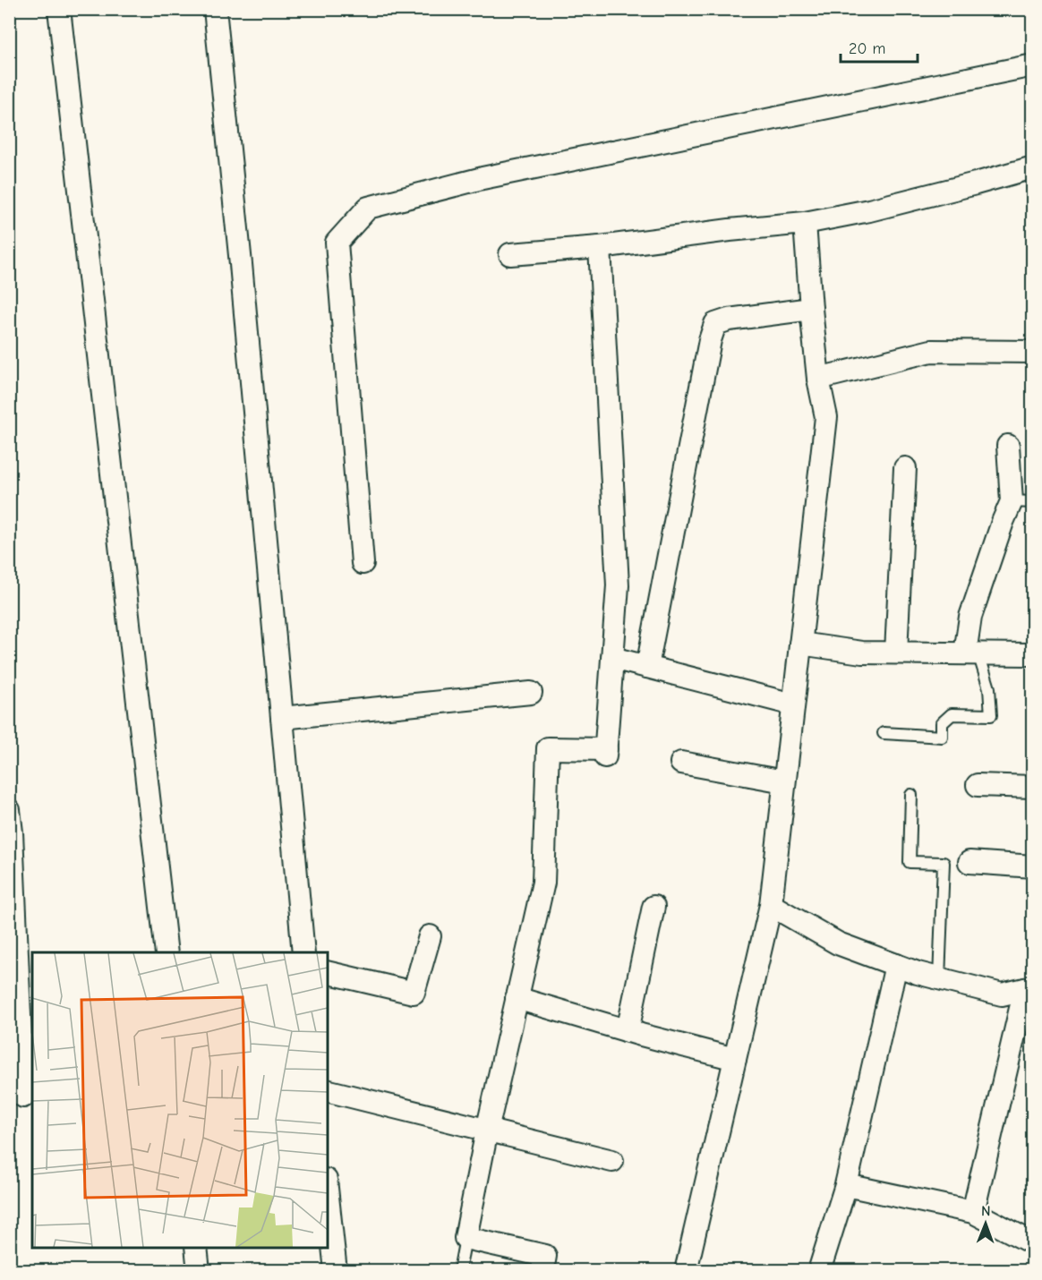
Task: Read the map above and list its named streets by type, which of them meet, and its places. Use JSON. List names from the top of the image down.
{
  "scale_bar": "20 m",
  "north": "top"
}
